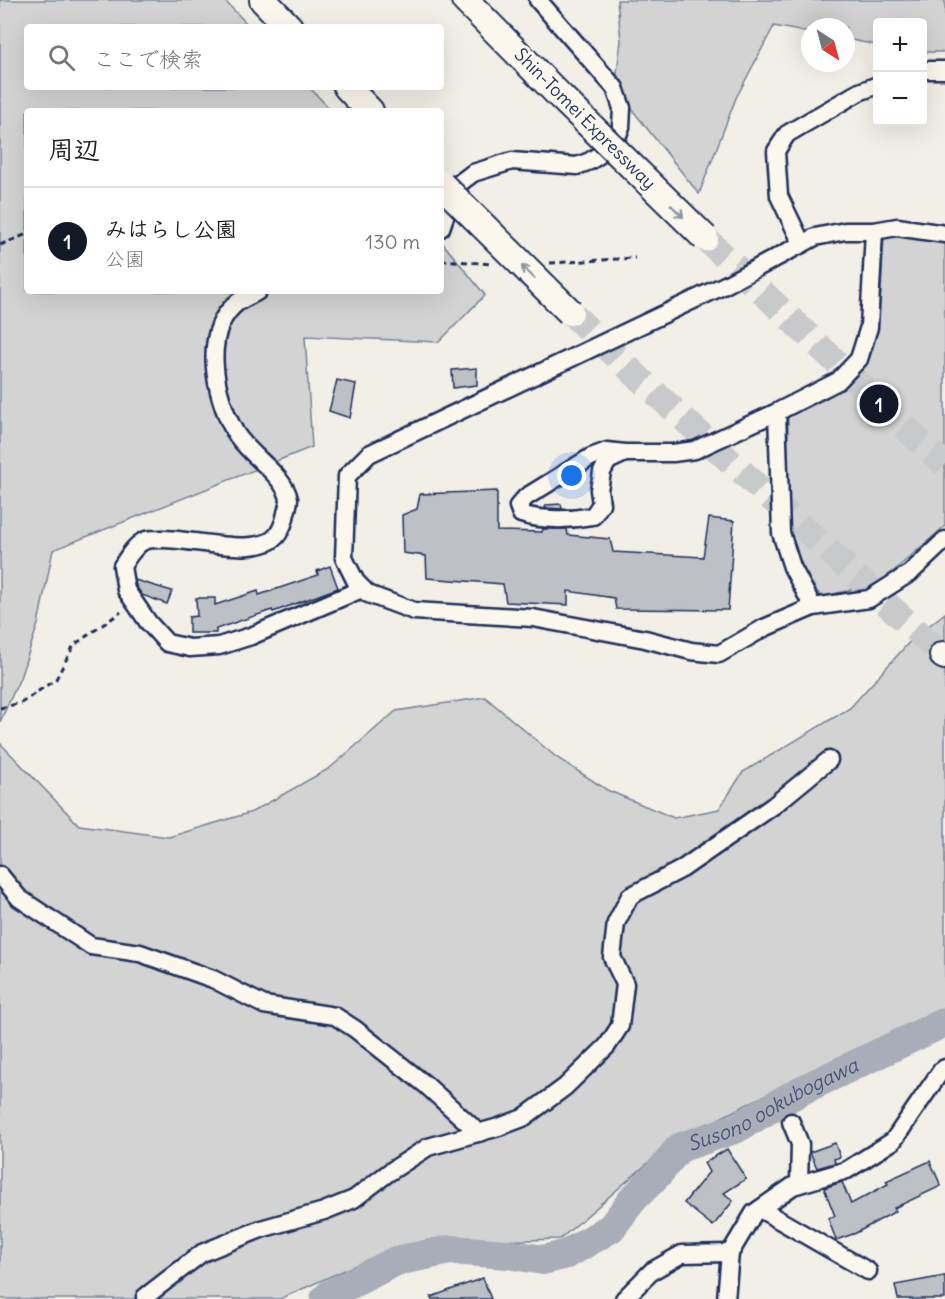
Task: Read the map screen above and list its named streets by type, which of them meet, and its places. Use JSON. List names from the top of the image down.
{
  "streets": {
    "highway": ["Shin-Tomei Expressway"]
  },
  "water": ["Susono ookubogawa"],
  "north": "bottom right",
  "page": {
    "map_buttons": ["+", "−"],
    "search": "ここで検索",
    "heading": "周辺",
    "list": [
      {
        "mark": "1",
        "name": "みはらし公園",
        "note": "公園",
        "value": "130 m"
      }
    ],
    "pins": "1"
  }
}
